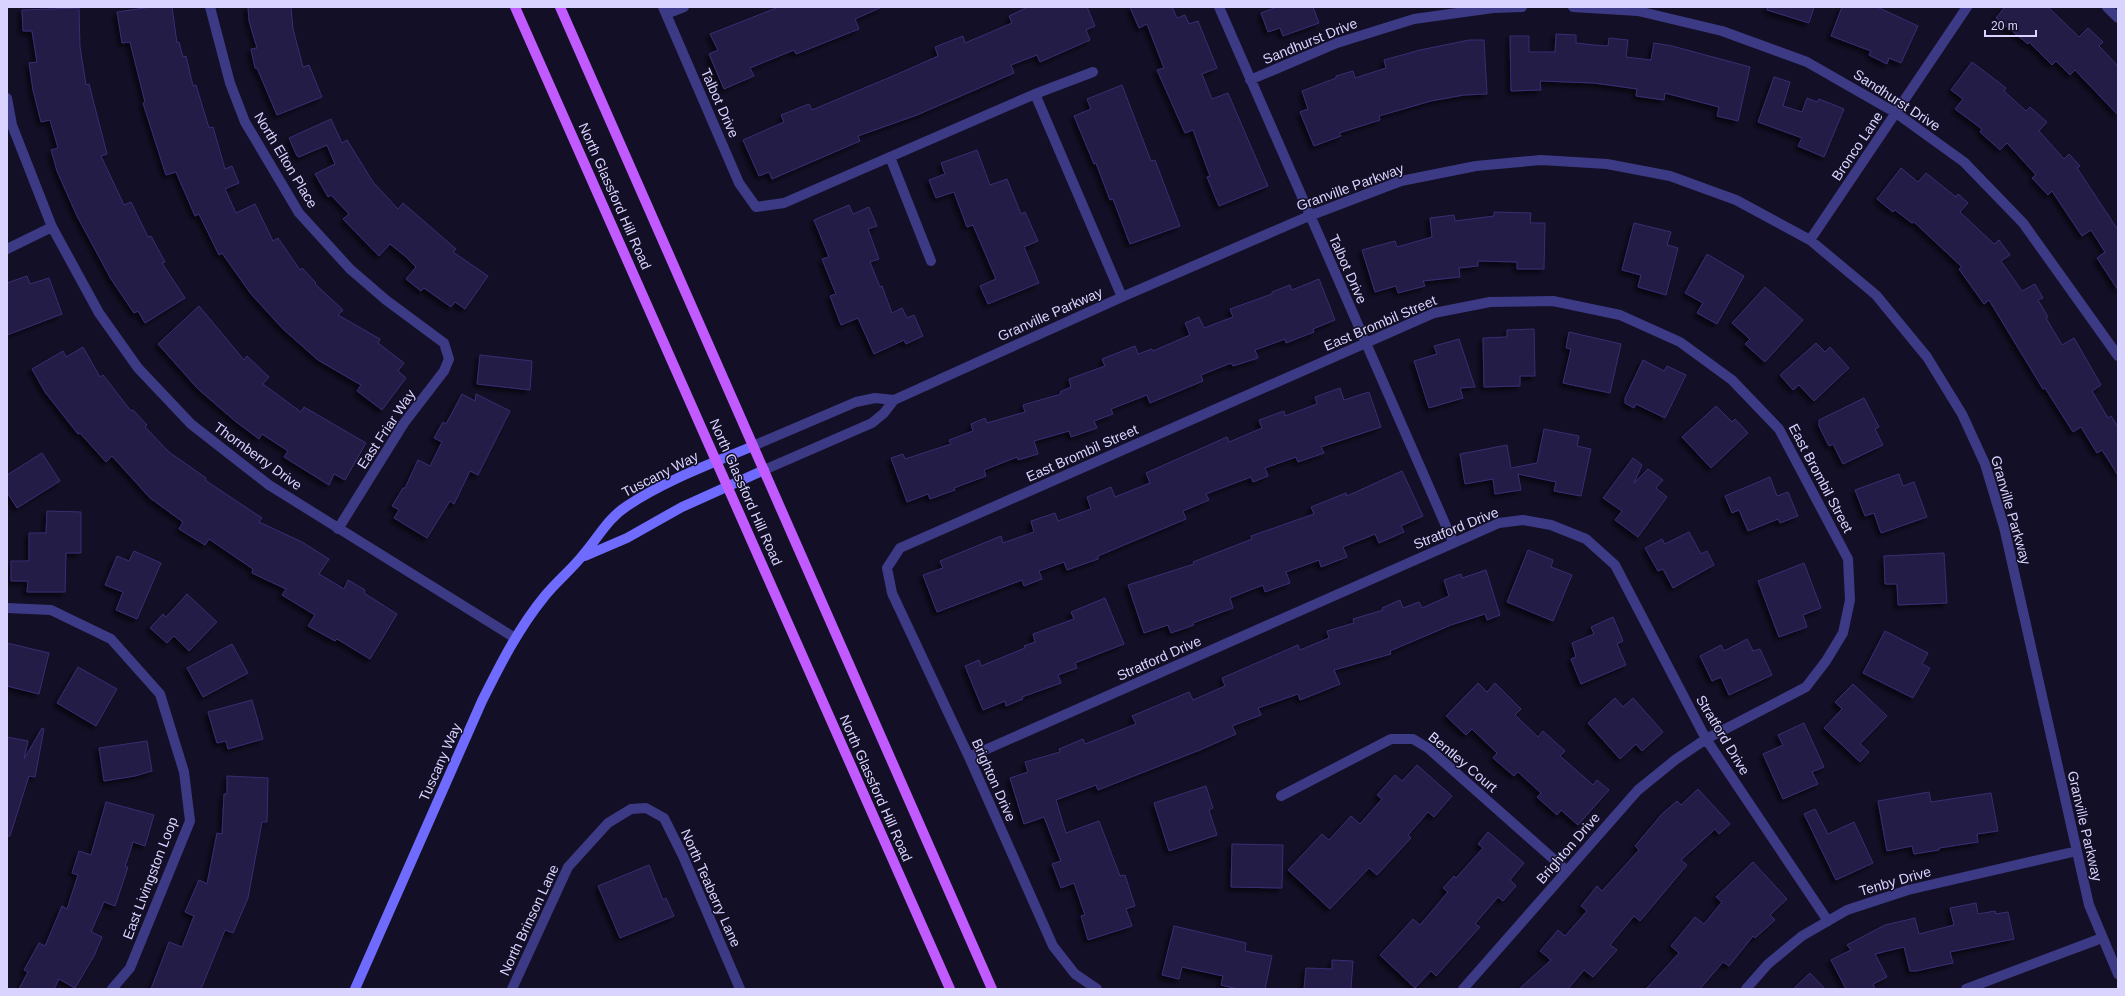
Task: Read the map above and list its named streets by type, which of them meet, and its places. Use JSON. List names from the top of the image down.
{
  "streets": {
    "main road": ["North Glassford Hill Road"],
    "street": [
      "Sandhurst Drive",
      "Talbot Drive",
      "Bronco Lane",
      "North Elton Place",
      "Granville Parkway",
      "East Brombil Street",
      "East Friar Way",
      "Thornberry Drive",
      "Tuscany Way",
      "Stratford Drive",
      "Bentley Court",
      "Brighton Drive",
      "East Livingston Loop",
      "Tenby Drive",
      "North Teaberry Lane",
      "North Brinson Lane"
    ]
  },
  "crossings": [
    ["Sandhurst Drive", "Talbot Drive"],
    ["Sandhurst Drive", "Bronco Lane"],
    ["Talbot Drive", "Granville Parkway"],
    ["Talbot Drive", "East Brombil Street"],
    ["Talbot Drive", "Stratford Drive"],
    ["Bronco Lane", "Granville Parkway"],
    ["North Elton Place", "East Friar Way"],
    ["Granville Parkway", "North Glassford Hill Road"],
    ["Granville Parkway", "Tuscany Way"],
    ["Granville Parkway", "Tenby Drive"],
    ["North Glassford Hill Road", "Tuscany Way"],
    ["East Brombil Street", "Stratford Drive"],
    ["East Brombil Street", "Brighton Drive"],
    ["East Friar Way", "Thornberry Drive"],
    ["Thornberry Drive", "Tuscany Way"],
    ["Stratford Drive", "Brighton Drive"],
    ["Stratford Drive", "Tenby Drive"],
    ["Bentley Court", "Brighton Drive"],
    ["North Teaberry Lane", "North Brinson Lane"]
  ],
  "scale_bar": "20 m"
}
